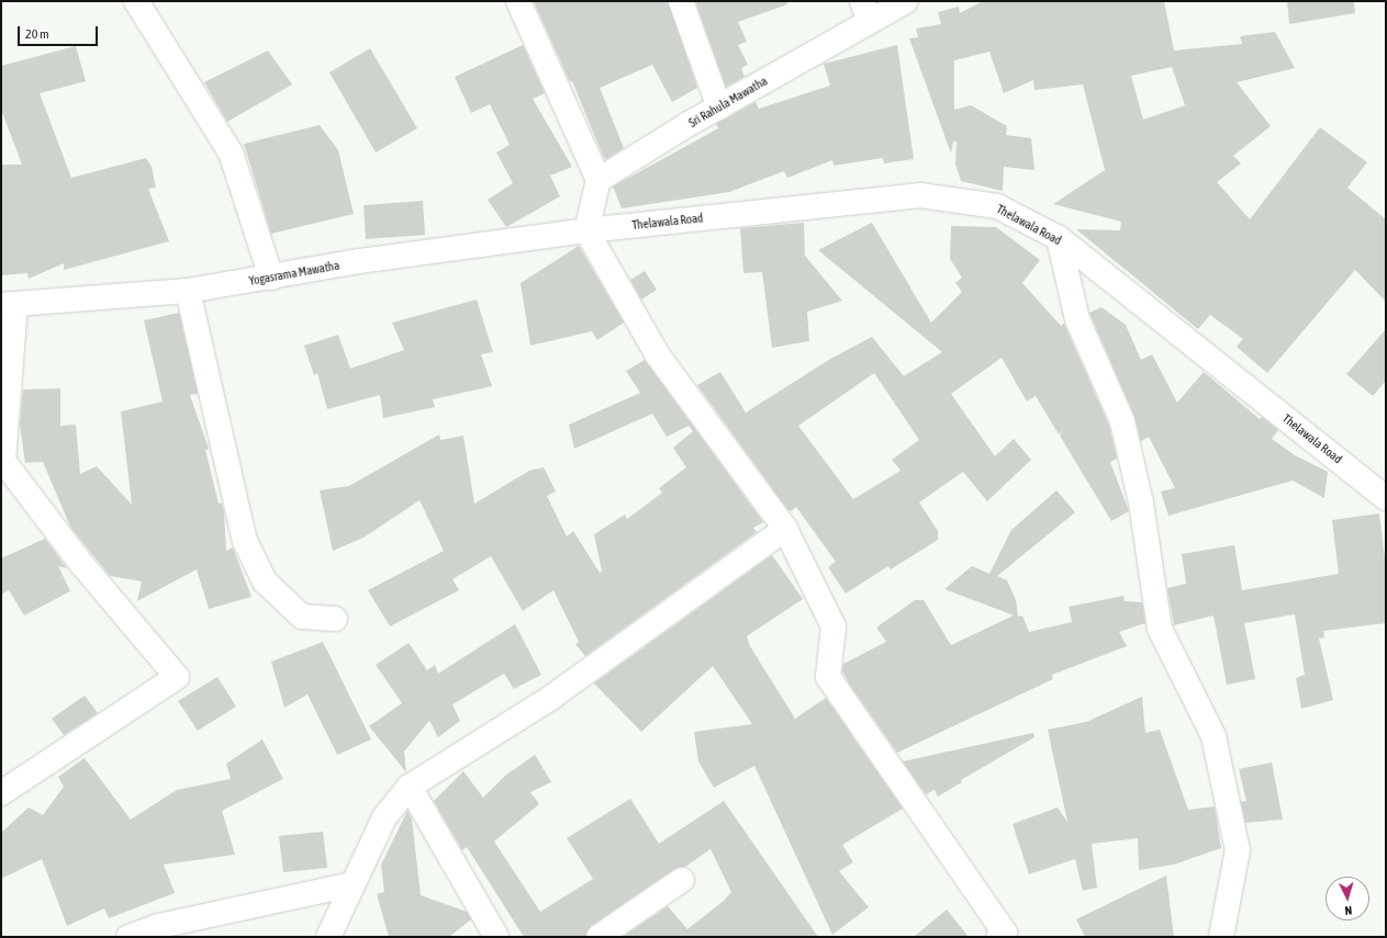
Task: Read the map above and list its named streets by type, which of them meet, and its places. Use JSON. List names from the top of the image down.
{
  "streets": {
    "street": ["Sri Rahula Mawatha", "Thelawala Road", "Yogasrama Mawatha"]
  },
  "crossings": [
    ["Thelawala Road", "Yogasrama Mawatha"]
  ],
  "scale_bar": "20 m",
  "north": "bottom"
}
